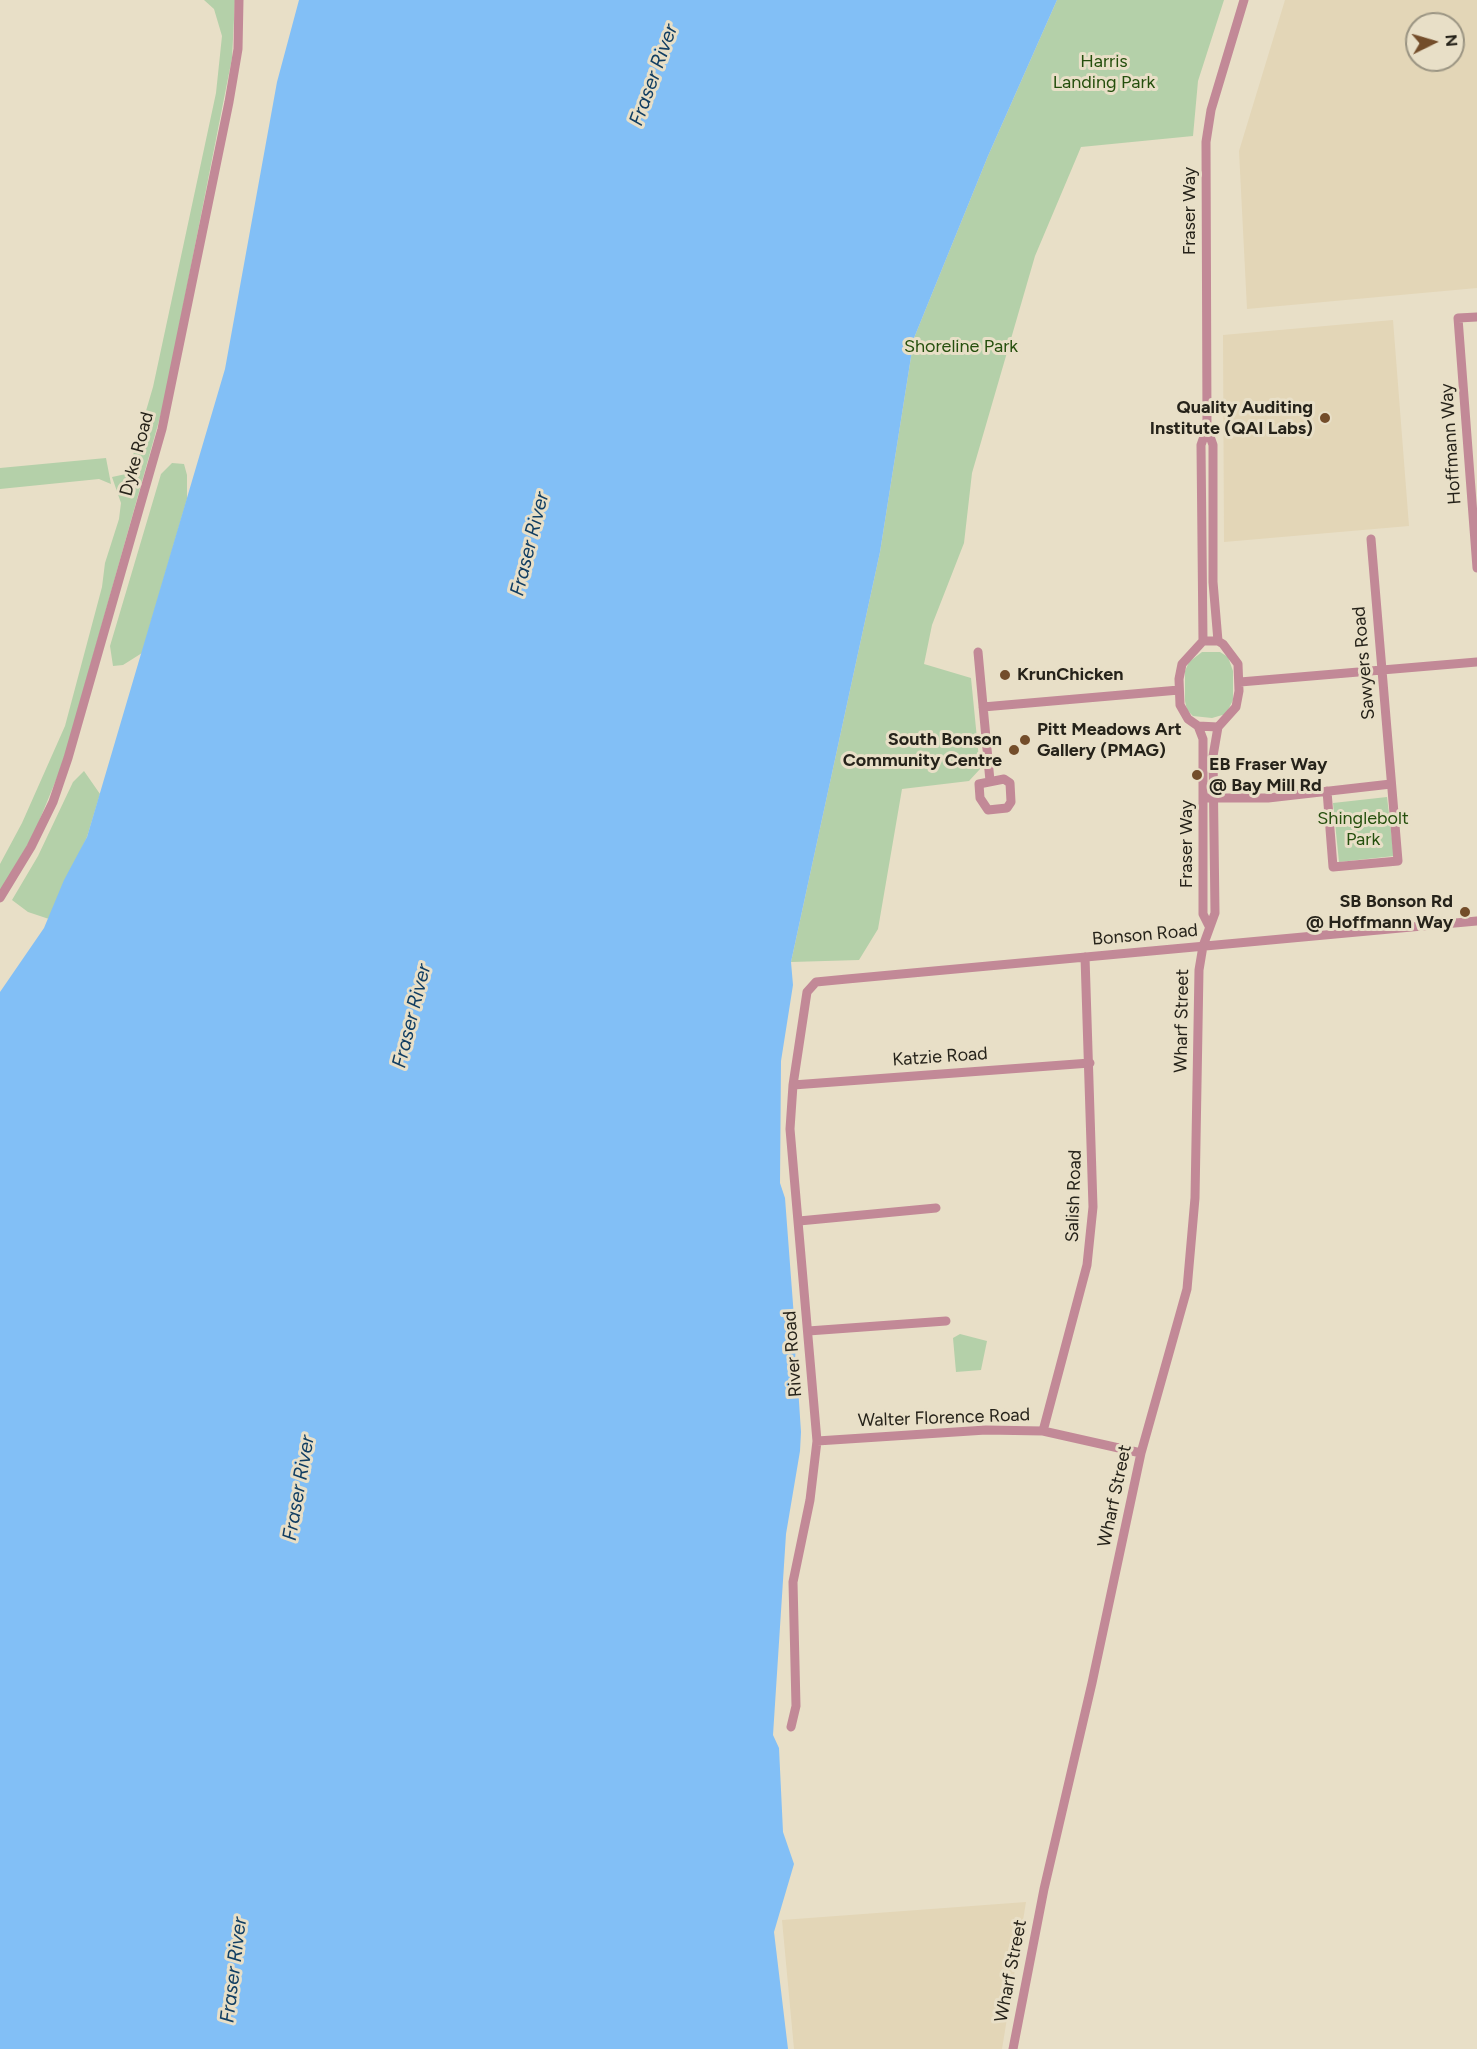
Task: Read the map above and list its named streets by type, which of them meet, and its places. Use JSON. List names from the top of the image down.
{
  "streets": {
    "street": [
      "Fraser Way",
      "Hoffmann Way",
      "Dyke Road",
      "Sawyers Road",
      "Bonson Road",
      "Wharf Street",
      "Katzie Road",
      "Salish Road",
      "River Road",
      "Walter Florence Road"
    ]
  },
  "crossings": [
    ["Fraser Way", "Bonson Road"],
    ["Fraser Way", "Wharf Street"],
    ["Bonson Road", "Wharf Street"],
    ["Bonson Road", "Salish Road"],
    ["Bonson Road", "River Road"],
    ["Wharf Street", "Walter Florence Road"],
    ["Katzie Road", "Salish Road"],
    ["Katzie Road", "River Road"],
    ["Salish Road", "Walter Florence Road"],
    ["River Road", "Walter Florence Road"]
  ],
  "water": ["Fraser River"],
  "parks": ["Harris Landing Park", "Shoreline Park", "Shinglebolt Park"],
  "places": [
    "Quality Auditing Institute (QAI Labs)",
    "KrunChicken",
    "Pitt Meadows Art Gallery (PMAG)",
    "South Bonson Community Centre",
    "EB Fraser Way @ Bay Mill Rd",
    "SB Bonson Rd @ Hoffmann Way"
  ],
  "north": "right"
}
